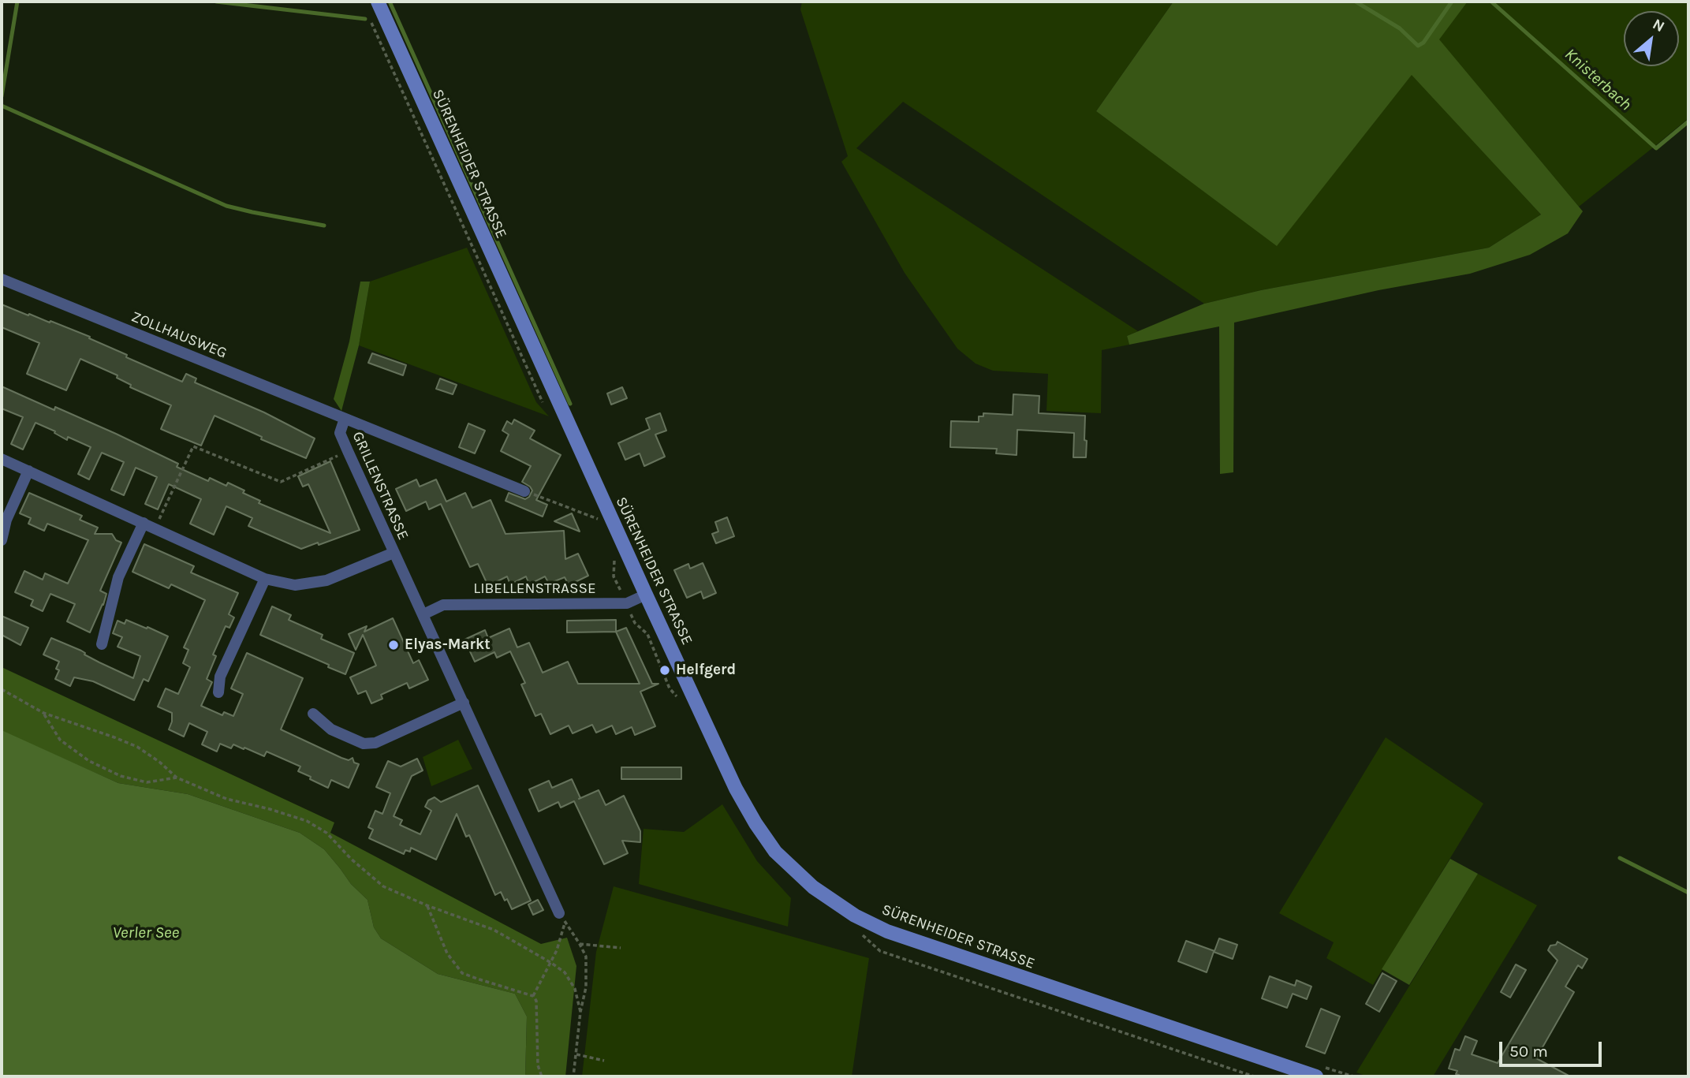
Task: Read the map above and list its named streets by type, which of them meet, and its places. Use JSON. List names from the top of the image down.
{
  "streets": {
    "main road": ["SÜRENHEIDER STRASSE"],
    "street": ["ZOLLHAUSWEG", "GRILLENSTRASSE", "LIBELLENSTRASSE"]
  },
  "crossings": [
    ["SÜRENHEIDER STRASSE", "LIBELLENSTRASSE"],
    ["ZOLLHAUSWEG", "GRILLENSTRASSE"],
    ["GRILLENSTRASSE", "LIBELLENSTRASSE"]
  ],
  "water": ["Knisterbach", "Verler See"],
  "places": ["Elyas-Markt", "Helfgerd"],
  "scale_bar": "50 m",
  "north": "top right"
}
